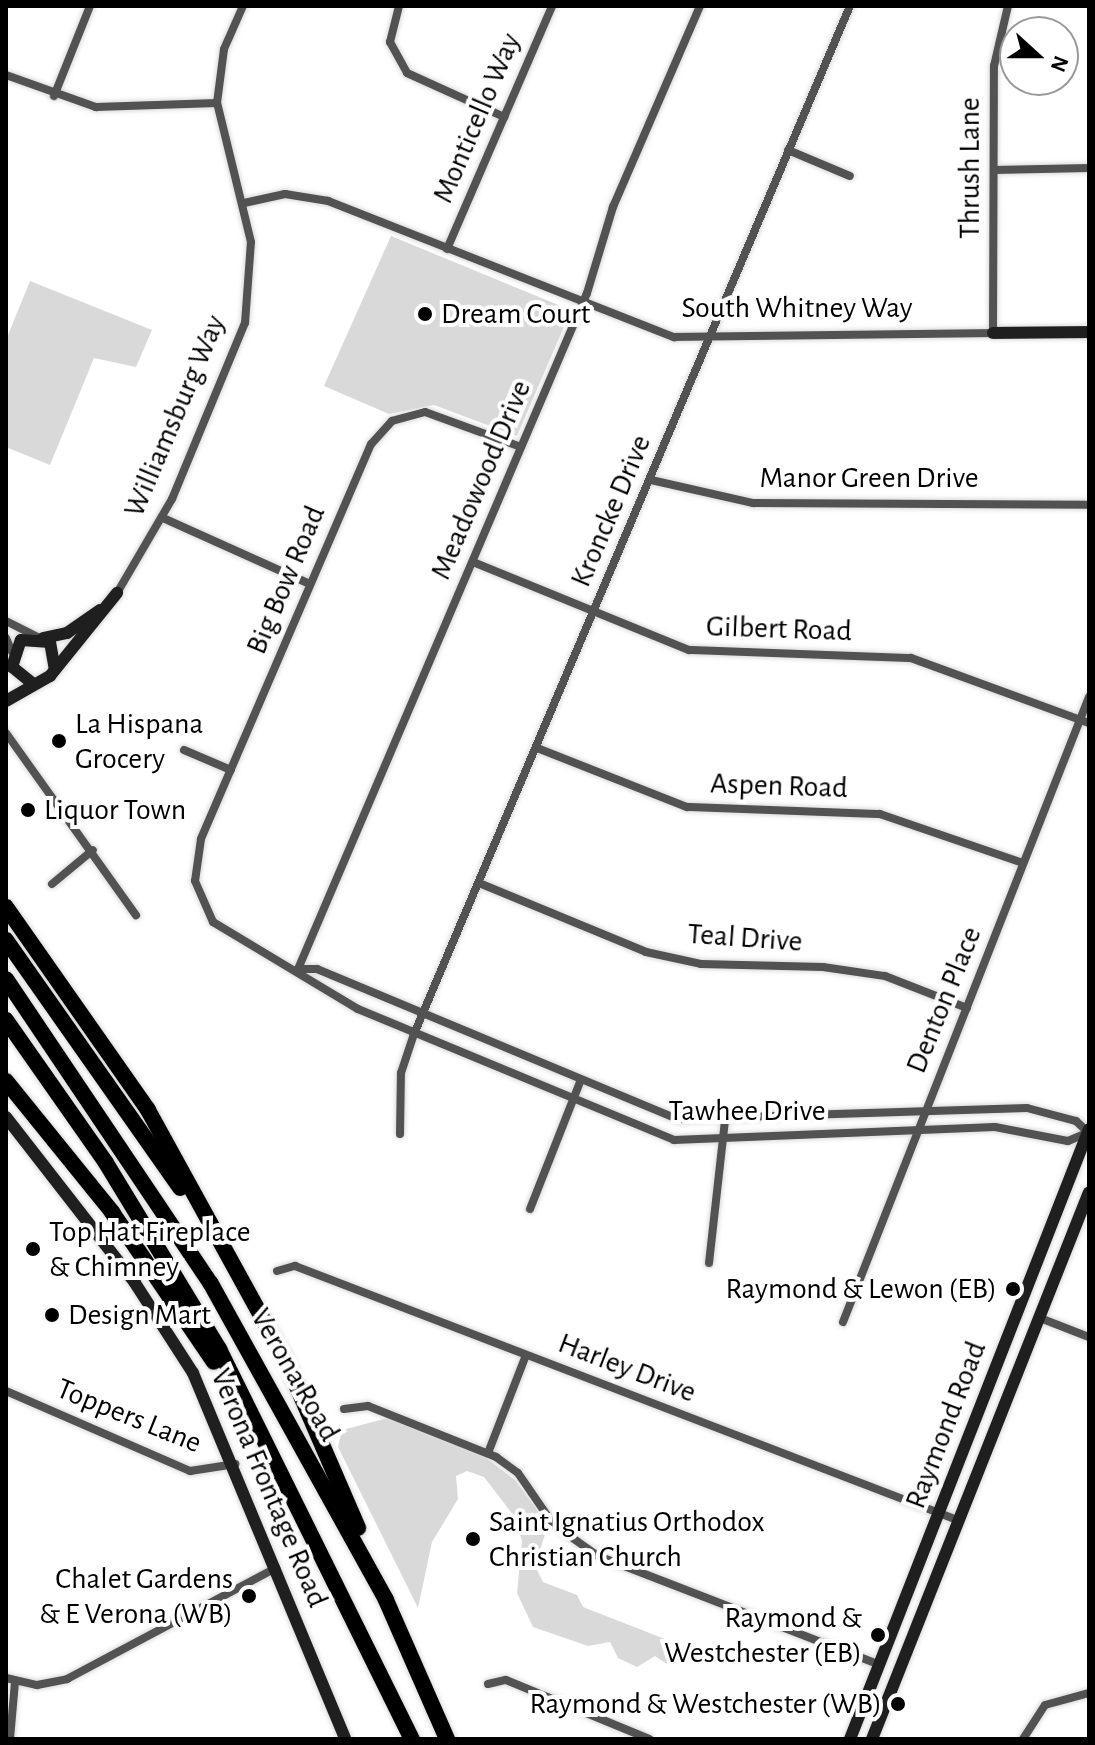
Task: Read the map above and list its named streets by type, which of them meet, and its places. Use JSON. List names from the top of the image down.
{
  "streets": {
    "highway": ["Verona Road"],
    "main road": [
      "South Whitney Way",
      "Williamsburg Way",
      "Raymond Road",
      "Verona Frontage Road"
    ],
    "street": [
      "Monticello Way",
      "Thrush Lane",
      "Manor Green Drive",
      "Meadowood Drive",
      "Kroncke Drive",
      "Big Bow Road",
      "Gilbert Road",
      "Aspen Road",
      "Teal Drive",
      "Denton Place",
      "Tawhee Drive",
      "Harley Drive",
      "Toppers Lane"
    ]
  },
  "crossings": [
    ["Monticello Way", "South Whitney Way"],
    ["Thrush Lane", "South Whitney Way"],
    ["South Whitney Way", "Williamsburg Way"],
    ["South Whitney Way", "Meadowood Drive"],
    ["South Whitney Way", "Kroncke Drive"],
    ["Manor Green Drive", "Kroncke Drive"],
    ["Meadowood Drive", "Big Bow Road"],
    ["Meadowood Drive", "Gilbert Road"],
    ["Meadowood Drive", "Tawhee Drive"],
    ["Kroncke Drive", "Gilbert Road"],
    ["Kroncke Drive", "Aspen Road"],
    ["Kroncke Drive", "Teal Drive"],
    ["Kroncke Drive", "Tawhee Drive"],
    ["Big Bow Road", "Tawhee Drive"],
    ["Gilbert Road", "Denton Place"],
    ["Aspen Road", "Denton Place"],
    ["Teal Drive", "Denton Place"],
    ["Denton Place", "Tawhee Drive"],
    ["Tawhee Drive", "Raymond Road"],
    ["Harley Drive", "Raymond Road"],
    ["Toppers Lane", "Verona Frontage Road"]
  ],
  "places": [
    "Dream Court",
    "La Hispana Grocery",
    "Liquor Town",
    "Top Hat Fireplace & Chimney",
    "Raymond & Lewon (EB)",
    "Design Mart",
    "Saint Ignatius Orthodox Christian Church",
    "Chalet Gardens & E Verona (WB)",
    "Raymond & Westchester (EB)",
    "Raymond & Westchester (WB)"
  ],
  "north": "right"
}
